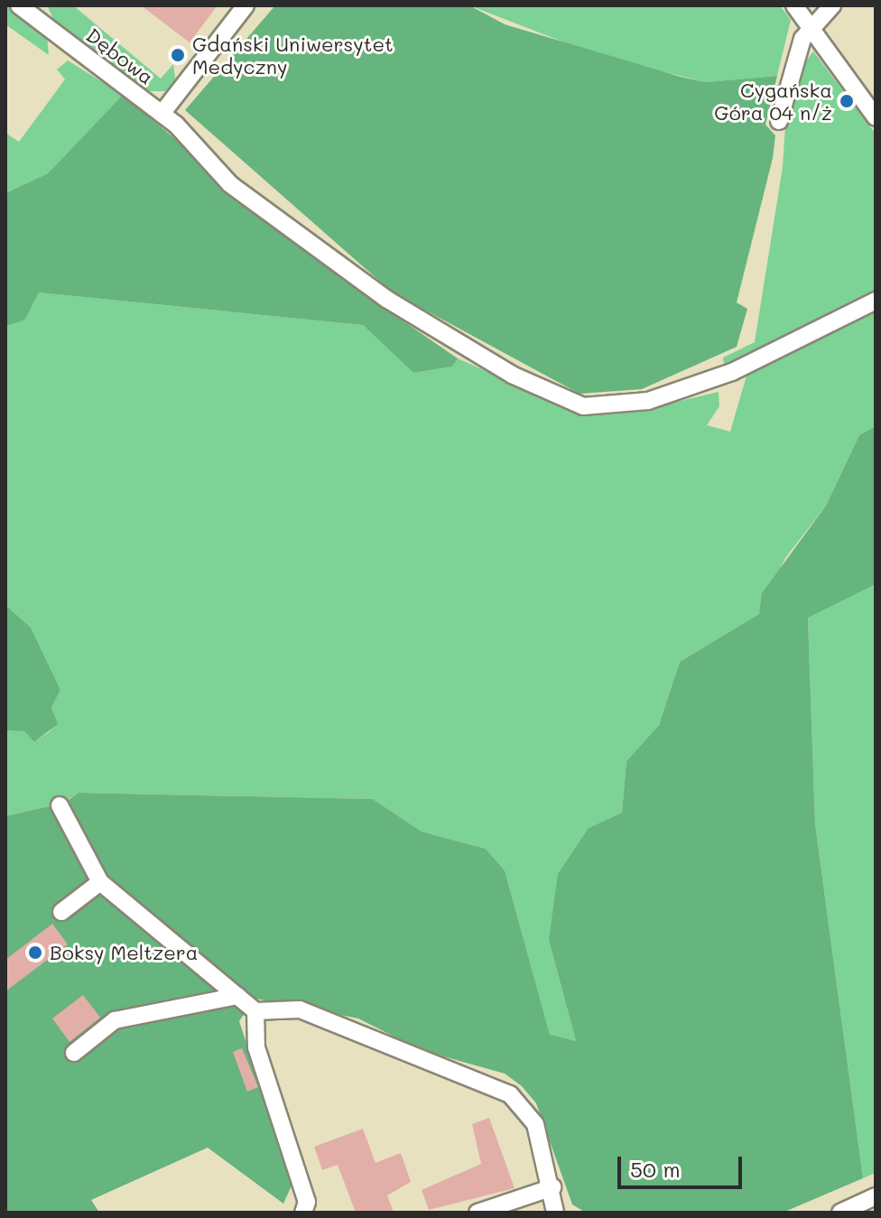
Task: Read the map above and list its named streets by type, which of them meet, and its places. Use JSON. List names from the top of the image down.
{
  "streets": {
    "street": ["Dębowa"]
  },
  "places": ["Gdański Uniwersytet Medyczny", "Cygańska Góra 04 n/ż", "Boksy Meltzera"],
  "scale_bar": "50 m"
}
